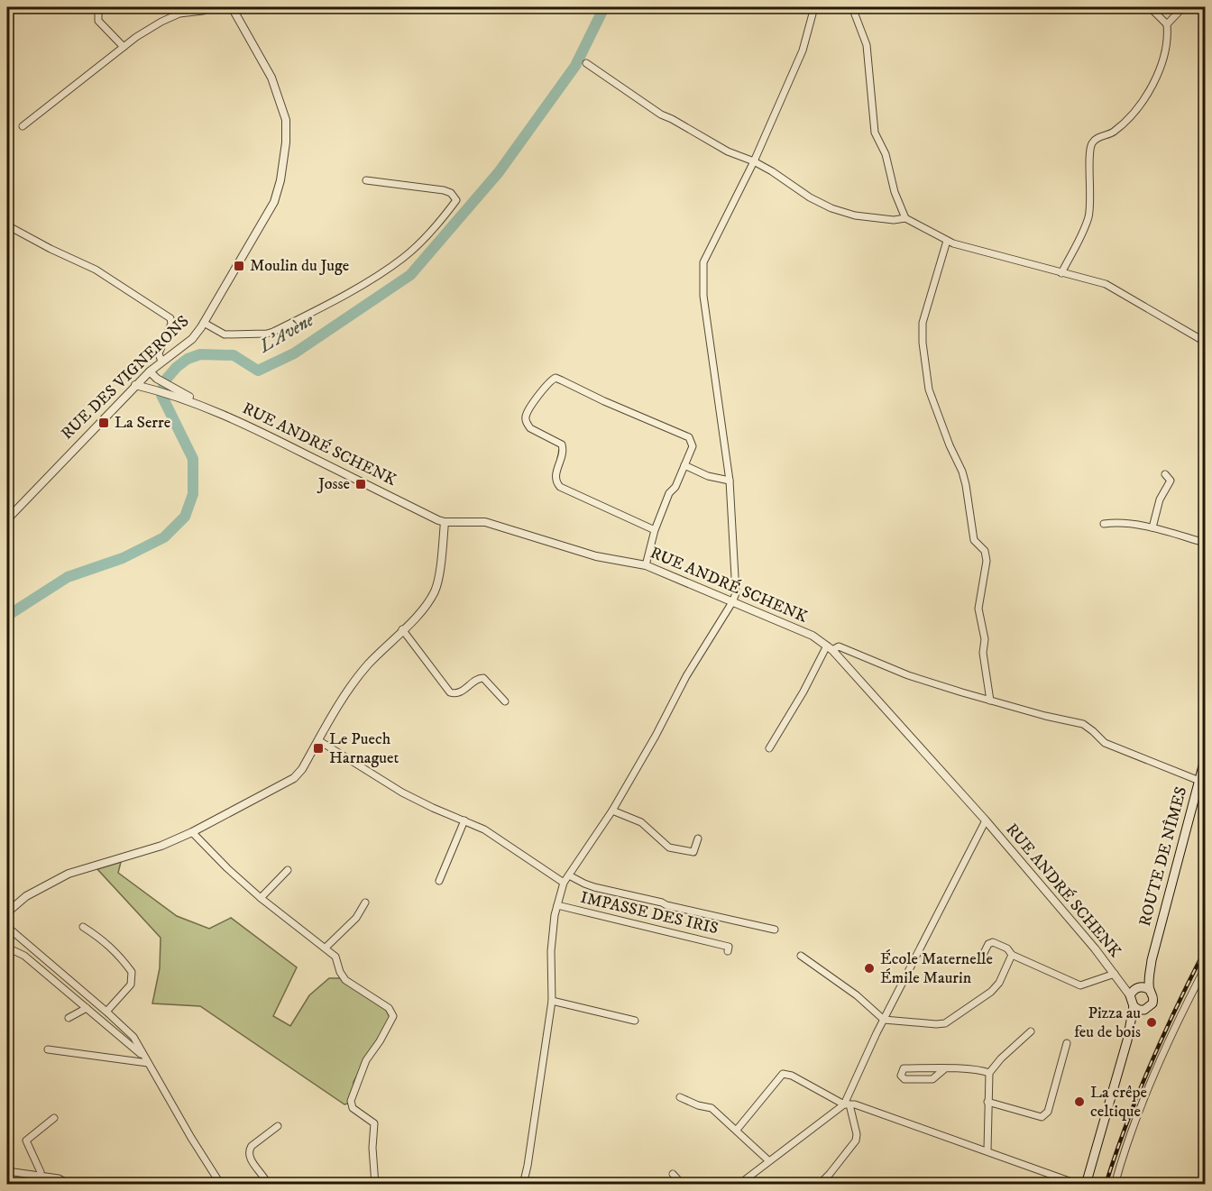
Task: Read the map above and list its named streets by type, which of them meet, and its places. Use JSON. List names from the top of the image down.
{
  "streets": {
    "main road": ["ROUTE DE NÎMES"],
    "street": ["RUE DES VIGNERONS", "RUE ANDRÉ SCHENK", "IMPASSE DES IRIS"]
  },
  "crossings": [
    ["RUE DES VIGNERONS", "RUE ANDRÉ SCHENK"],
    ["RUE ANDRÉ SCHENK", "ROUTE DE NÎMES"]
  ],
  "water": ["L'Avène"],
  "places": {
    "transit": [
      "Moulin du Juge",
      "La Serre",
      "Josse",
      "Le Puech Harnaguet"
    ],
    "other": ["École Maternelle Émile Maurin", "Pizza au feu de bois", "La crêpe celtique"]
  }
}
